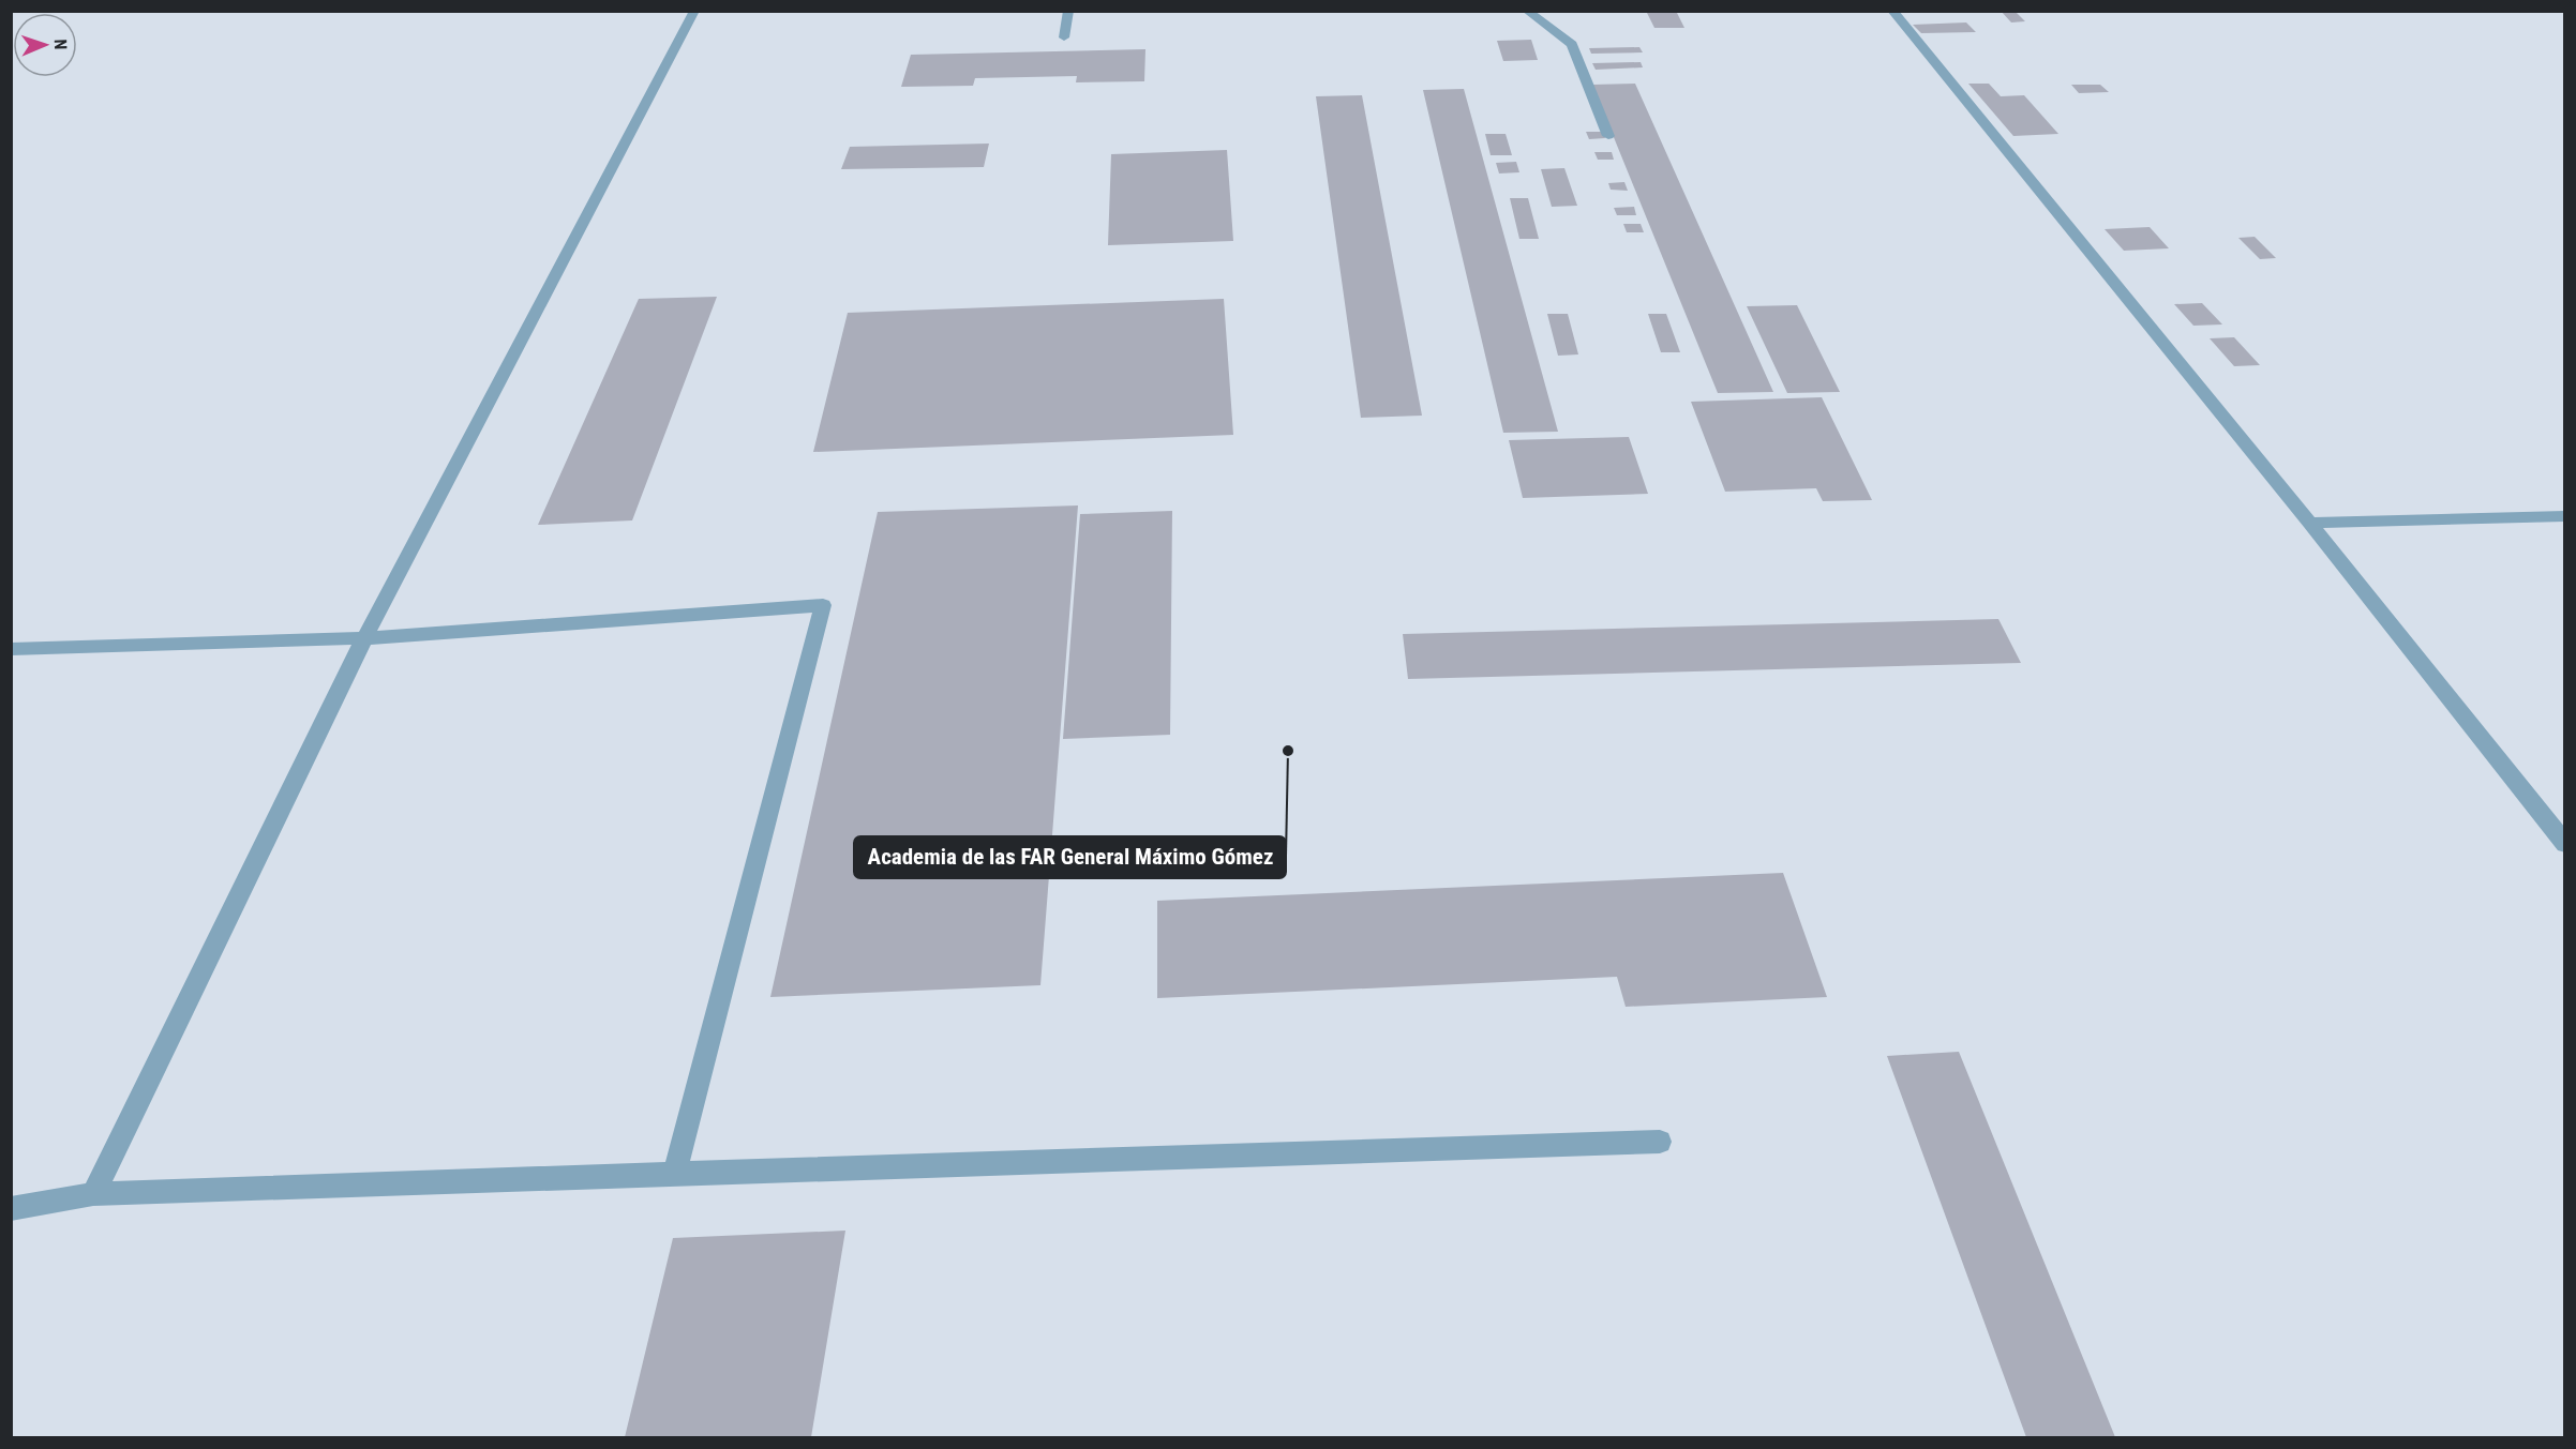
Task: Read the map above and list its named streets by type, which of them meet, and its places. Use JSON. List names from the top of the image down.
{
  "places": ["Academia de las FAR General Máximo Gómez"],
  "north": "right"
}
